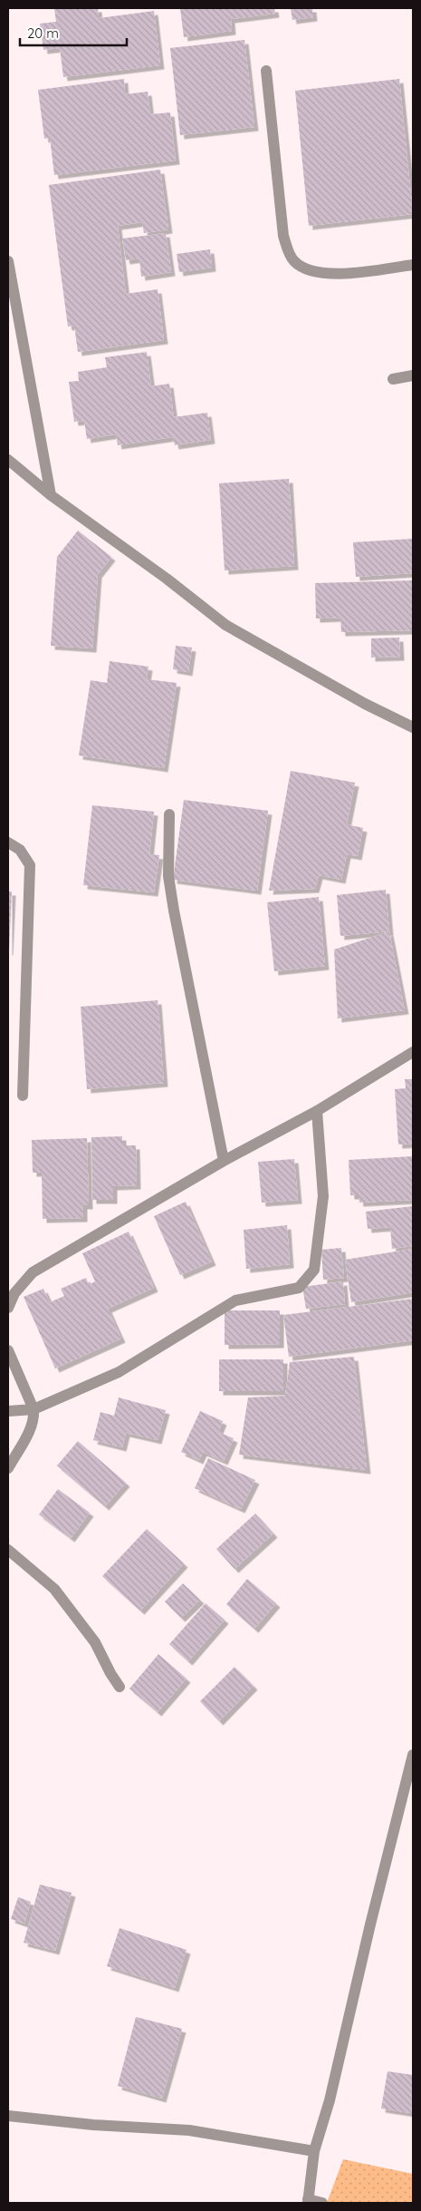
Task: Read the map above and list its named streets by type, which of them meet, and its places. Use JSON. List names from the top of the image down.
{
  "scale_bar": "20 m"
}
